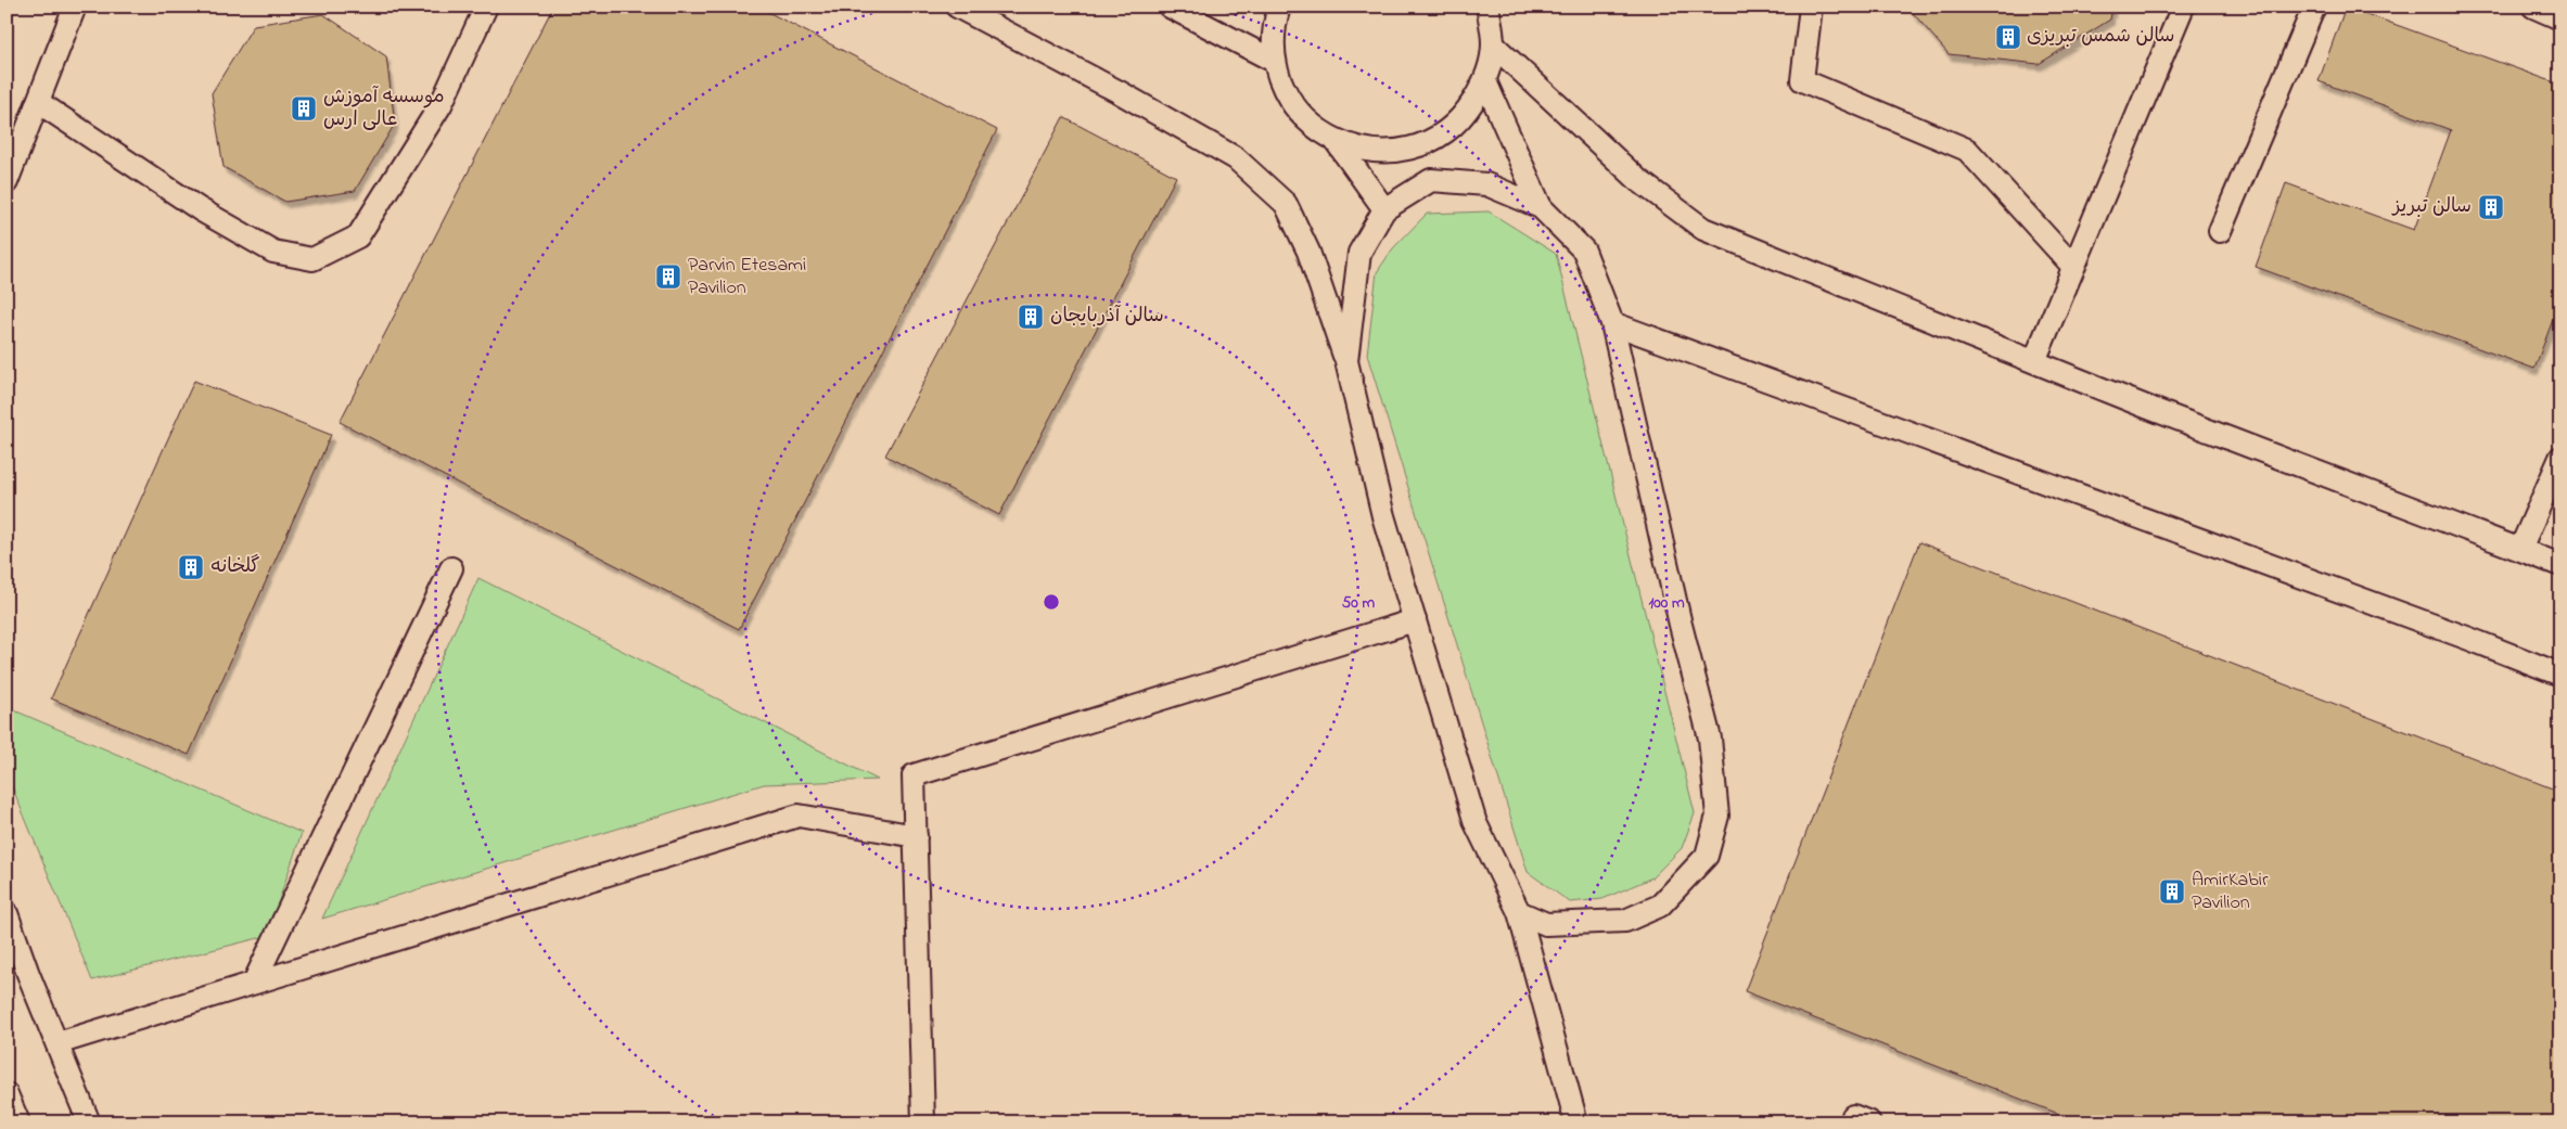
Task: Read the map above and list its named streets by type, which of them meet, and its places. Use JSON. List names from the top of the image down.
{
  "places": {
    "building": [
      "سالن شمس تبریزی",
      "موسسه آموزش عالی ارس",
      "سالن تبریز",
      "Parvin Etesami Pavilion",
      "سالن آذربایجان",
      "گلخانه",
      "AmirKabir Pavilion"
    ]
  },
  "rings": ["50 m", "100 m"]
}
